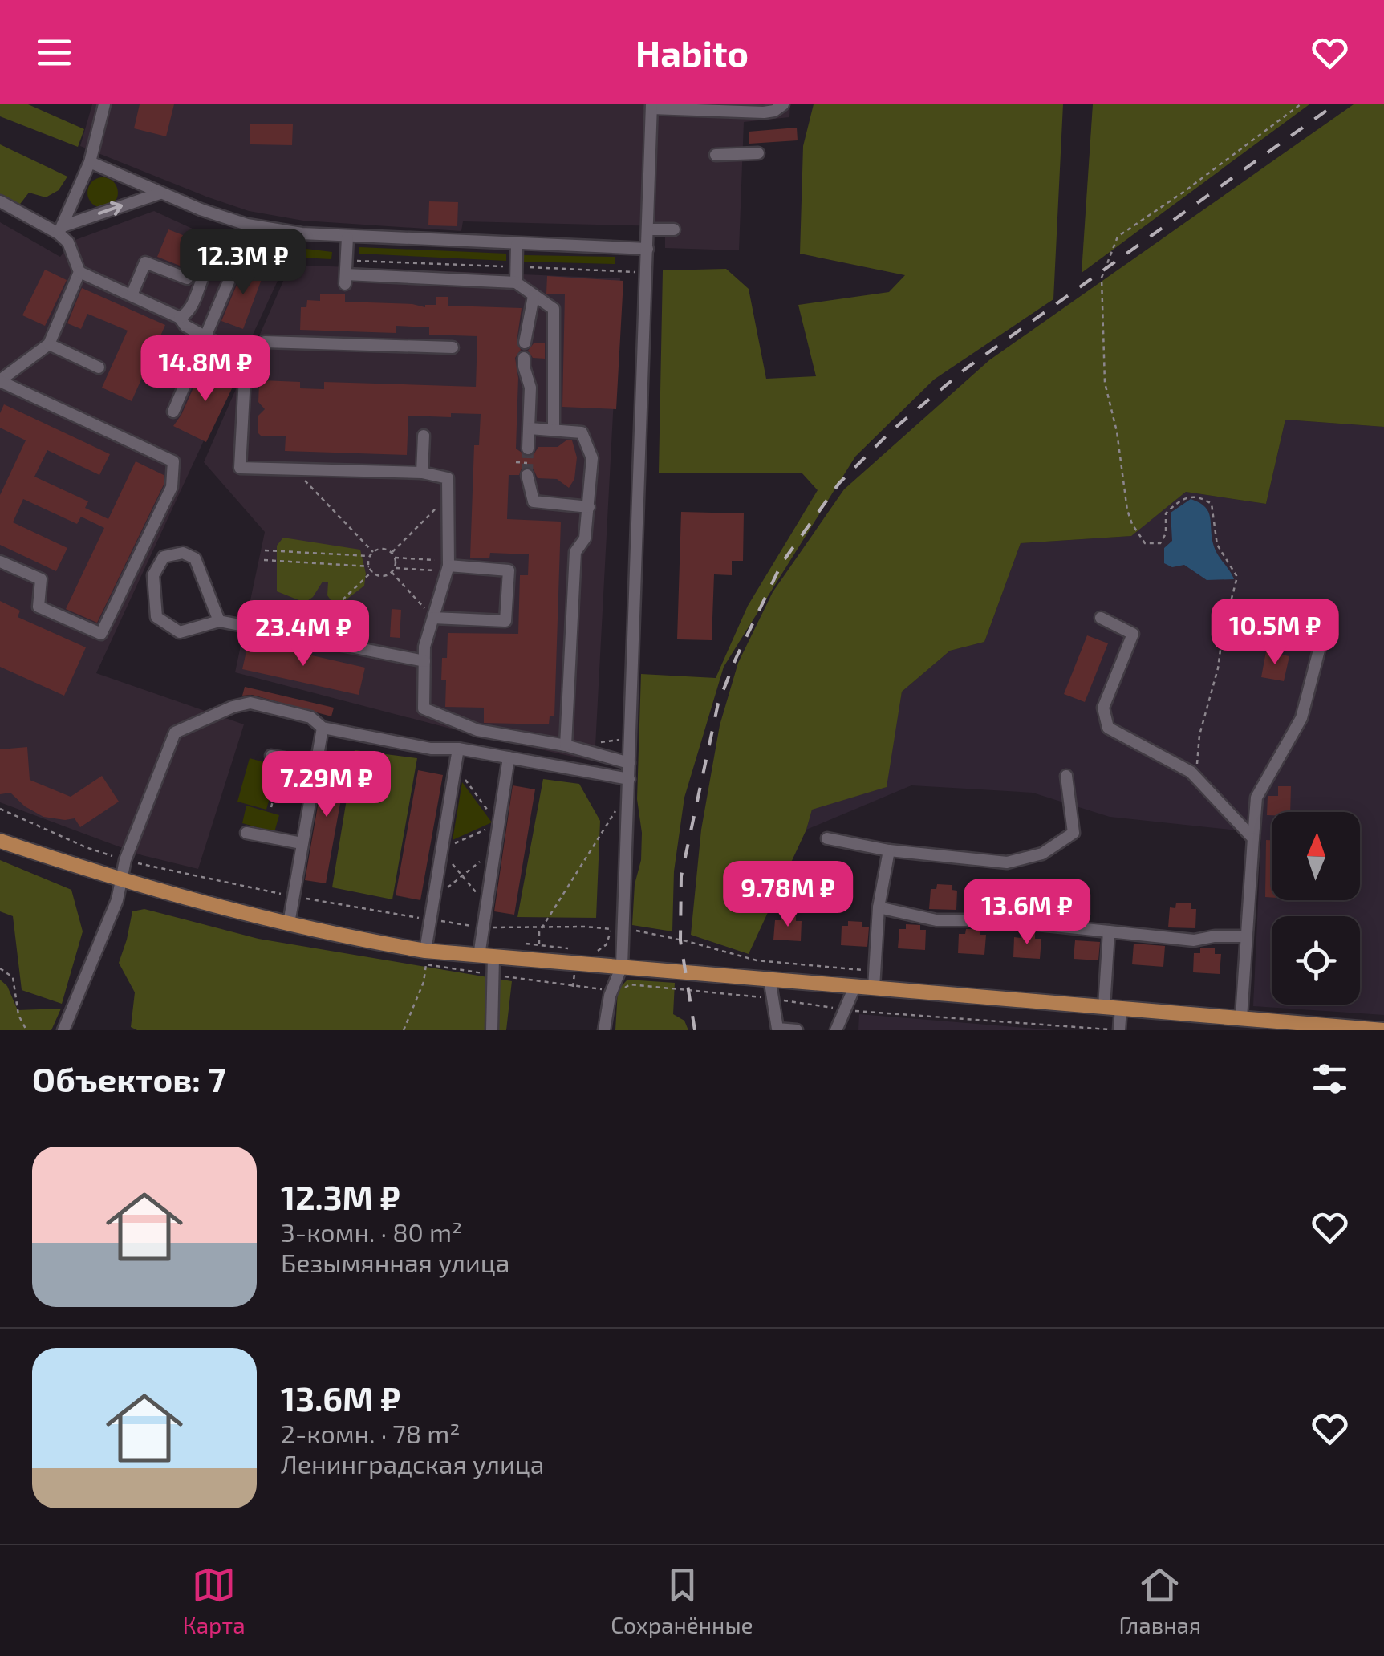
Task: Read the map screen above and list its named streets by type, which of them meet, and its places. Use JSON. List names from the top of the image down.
{
  "north": "top",
  "page": {
    "header": "Habito",
    "price": [
      "12.3M ₽",
      "14.8M ₽",
      "10.5M ₽",
      "23.4M ₽",
      "7.29M ₽",
      "9.78M ₽",
      "13.6M ₽"
    ],
    "heading": "Объектов: 7",
    "list": [
      {
        "name": "12.3M ₽",
        "note": "3-комн. · 80 m² · Безымянная улица"
      },
      {
        "name": "13.6M ₽",
        "note": "2-комн. · 78 m² · Ленинградская улица"
      }
    ],
    "tabs": ["Карта", "Сохранённые", "Главная"]
  }
}
